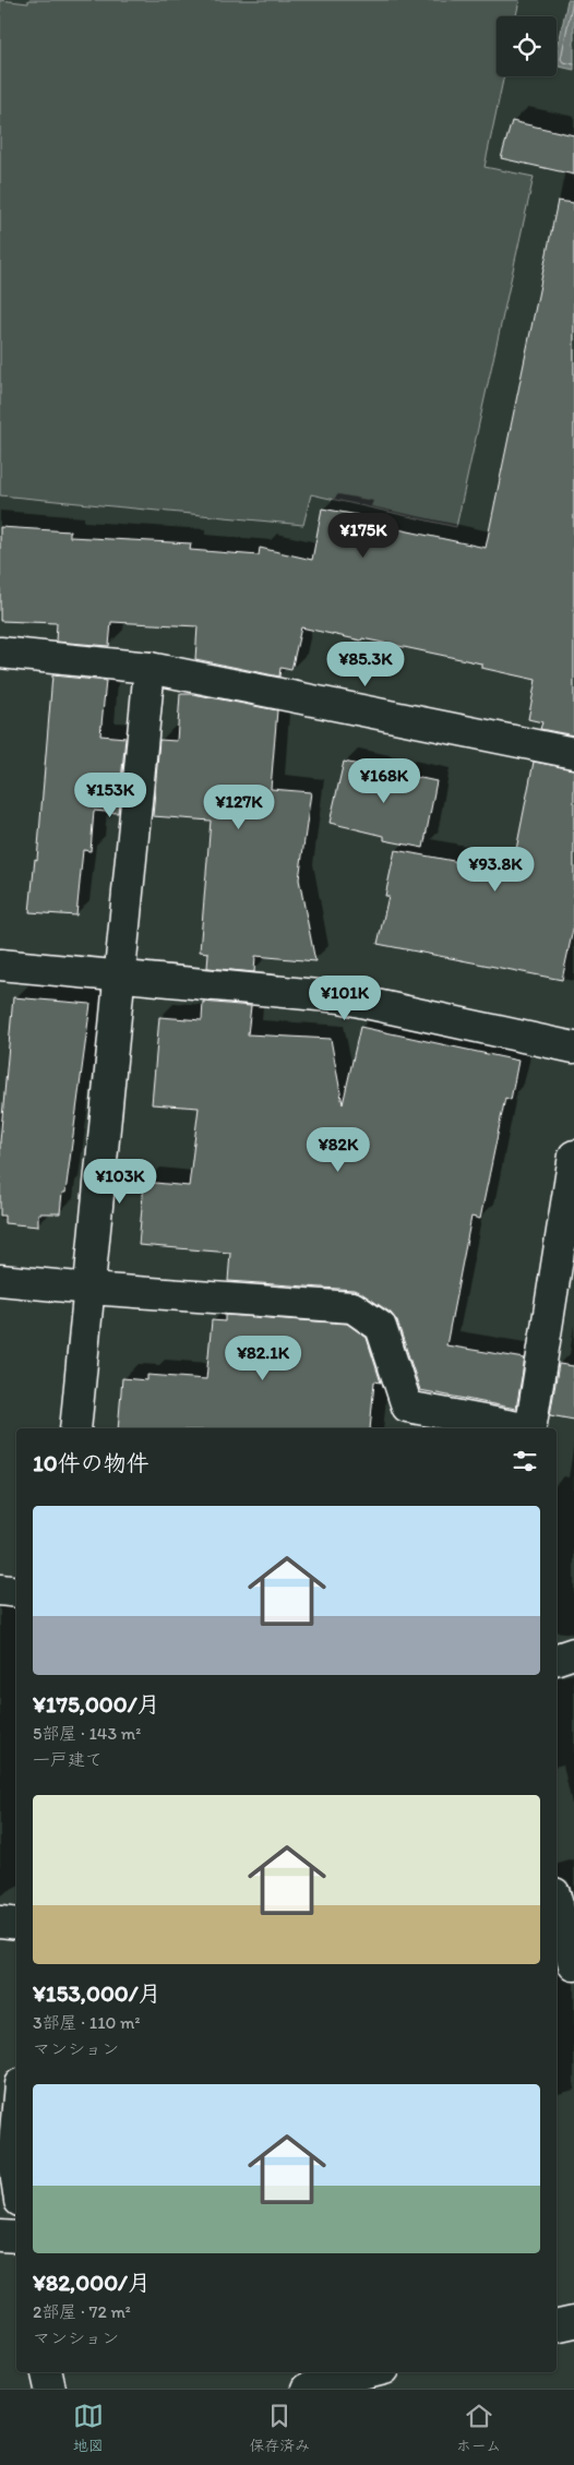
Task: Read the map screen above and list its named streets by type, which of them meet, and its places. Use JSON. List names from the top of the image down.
{
  "page": {
    "price": [
      "¥175K",
      "¥85.3K",
      "¥168K",
      "¥153K",
      "¥127K",
      "¥93.8K",
      "¥101K",
      "¥82K",
      "¥103K",
      "¥82.1K"
    ],
    "heading": "10件の物件",
    "list": [
      {
        "name": "¥175,000/月",
        "note": "5部屋 · 143 m² · 一戸建て"
      },
      {
        "name": "¥153,000/月",
        "note": "3部屋 · 110 m² · マンション"
      },
      {
        "name": "¥82,000/月",
        "note": "2部屋 · 72 m² · マンション"
      }
    ],
    "tabs": ["地図", "保存済み", "ホーム"]
  }
}
